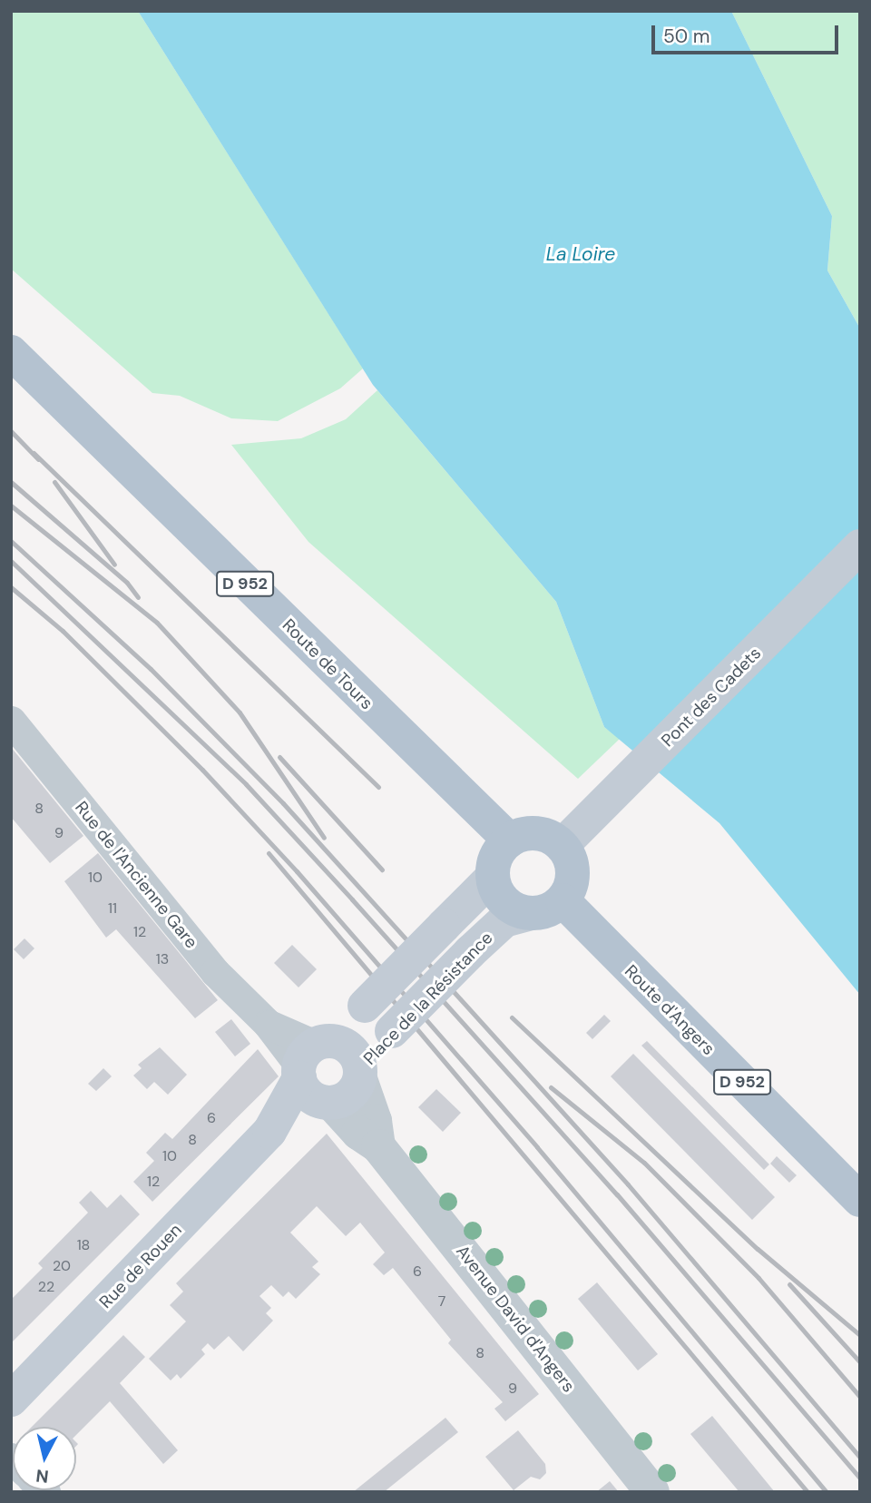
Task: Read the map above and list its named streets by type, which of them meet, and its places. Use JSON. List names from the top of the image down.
{
  "streets": {
    "main road": [
      "D 952",
      "Route de Tours",
      "Pont des Cadets",
      "Place de la Résistance",
      "Route d'Angers",
      "Rue de Rouen"
    ],
    "street": ["Rue de l'Ancienne Gare", "Avenue David d'Angers"]
  },
  "crossings": [
    ["Route de Tours", "Pont des Cadets"],
    ["Route de Tours", "Place de la Résistance"],
    ["Route de Tours", "Route d'Angers"],
    ["Pont des Cadets", "Place de la Résistance"],
    ["Pont des Cadets", "Route d'Angers"],
    ["Rue de l'Ancienne Gare", "Place de la Résistance"],
    ["Rue de l'Ancienne Gare", "Rue de Rouen"],
    ["Rue de l'Ancienne Gare", "Avenue David d'Angers"],
    ["Place de la Résistance", "Route d'Angers"],
    ["Place de la Résistance", "Rue de Rouen"],
    ["Place de la Résistance", "Avenue David d'Angers"],
    ["Rue de Rouen", "Avenue David d'Angers"]
  ],
  "water": ["La Loire"],
  "house_numbers": [
    "8",
    "9",
    "10",
    "11",
    "12",
    "13",
    "6",
    "8",
    "10",
    "12",
    "18",
    "20",
    "6",
    "22",
    "7",
    "8",
    "9"
  ],
  "scale_bar": "50 m",
  "north": "bottom"
}
